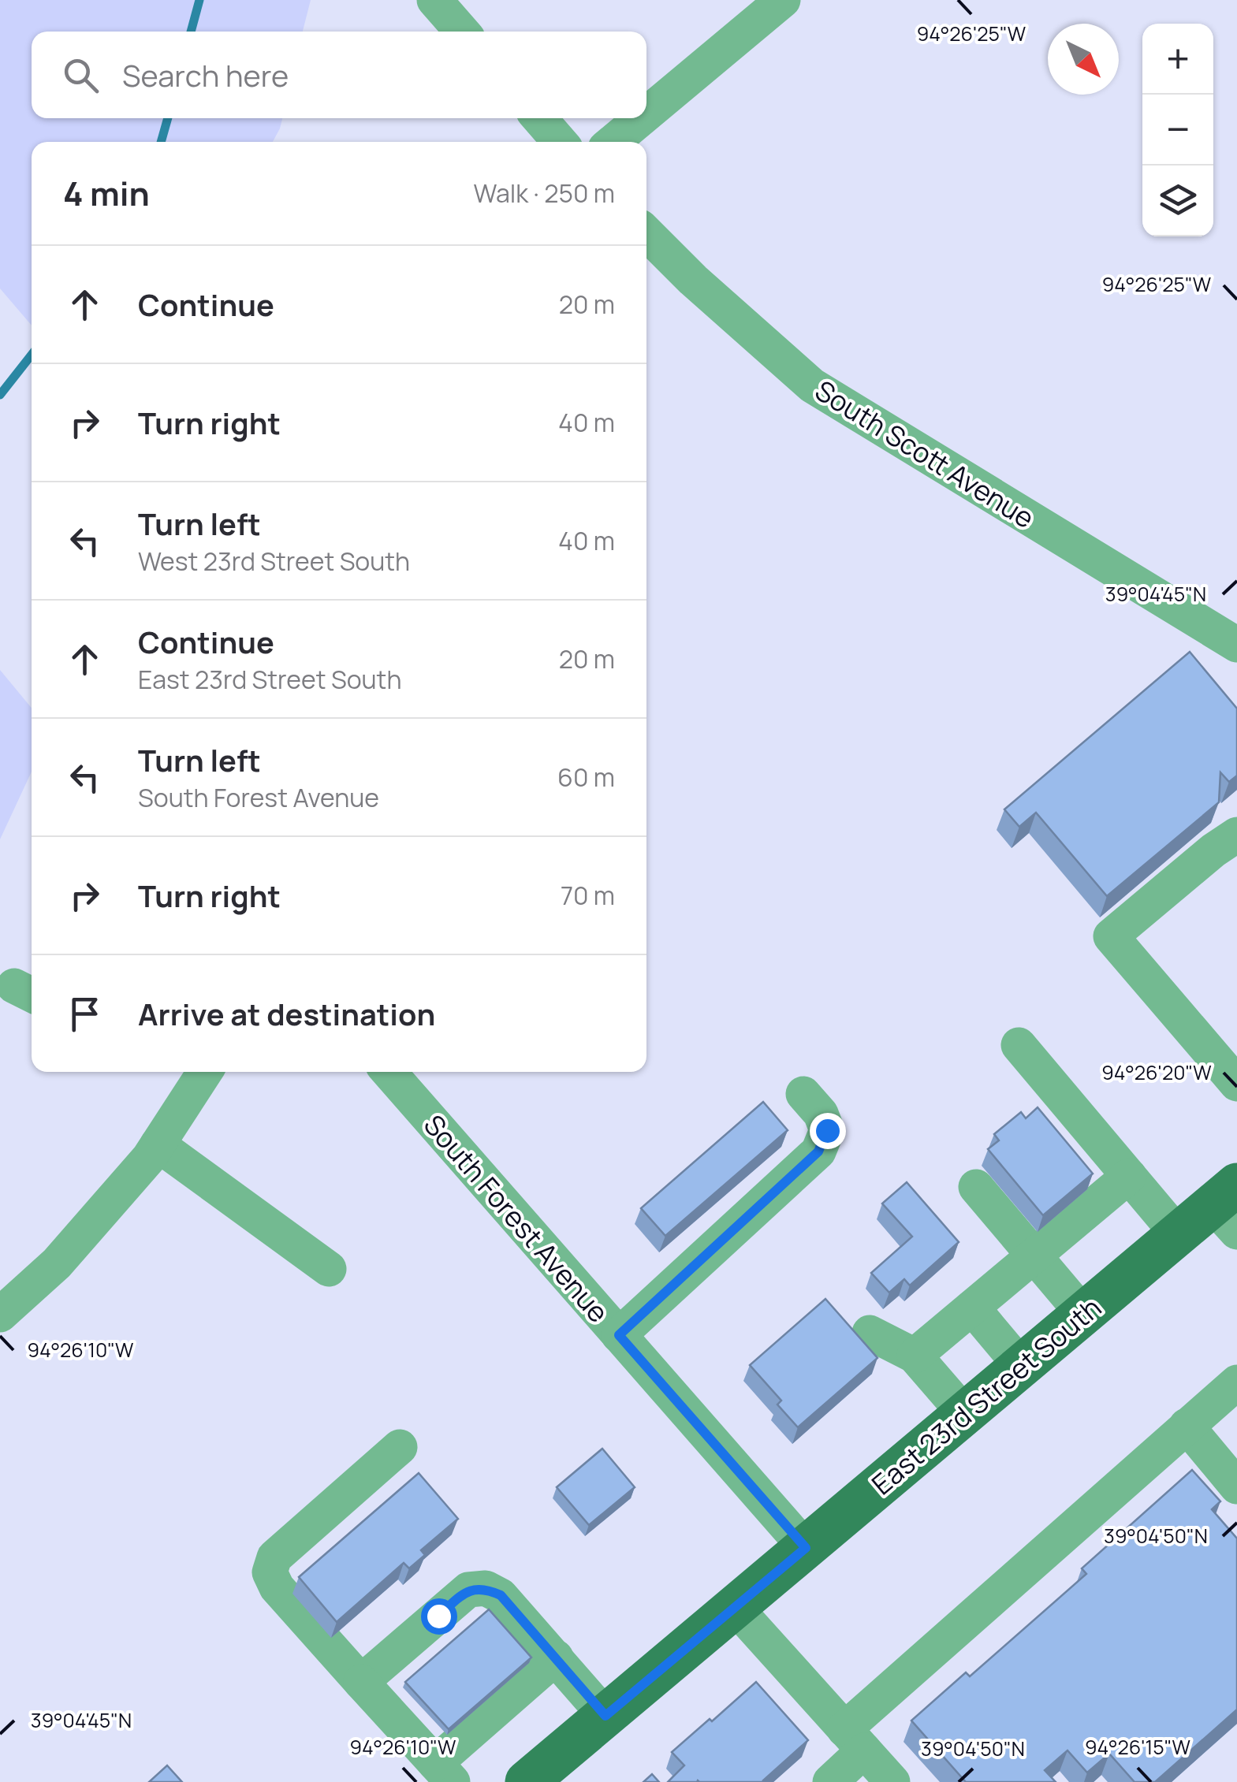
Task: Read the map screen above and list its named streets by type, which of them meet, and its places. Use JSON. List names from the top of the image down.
{
  "streets": {
    "main road": ["East 23rd Street South"],
    "street": ["South Scott Avenue", "South Forest Avenue"]
  },
  "crossings": [
    ["South Forest Avenue", "East 23rd Street South"]
  ],
  "north": "bottom right",
  "page": {
    "map_buttons": ["+", "−"],
    "search": "Search here",
    "heading": ["4 min", "Walk · 250 m"],
    "list": [
      ["Continue", "20 m"],
      ["Turn right", "40 m"],
      ["Turn left", "West 23rd Street South", "40 m"],
      ["Continue", "East 23rd Street South", "20 m"],
      ["Turn left", "South Forest Avenue", "60 m"],
      ["Turn right", "70 m"],
      "Arrive at destination"
    ]
  },
  "coordinates": [
    "94°26'25\"W",
    "39°04'45\"N",
    "94°26'20\"W",
    "94°26'10\"W",
    "39°04'50\"N",
    "94°26'15\"W"
  ]
}
